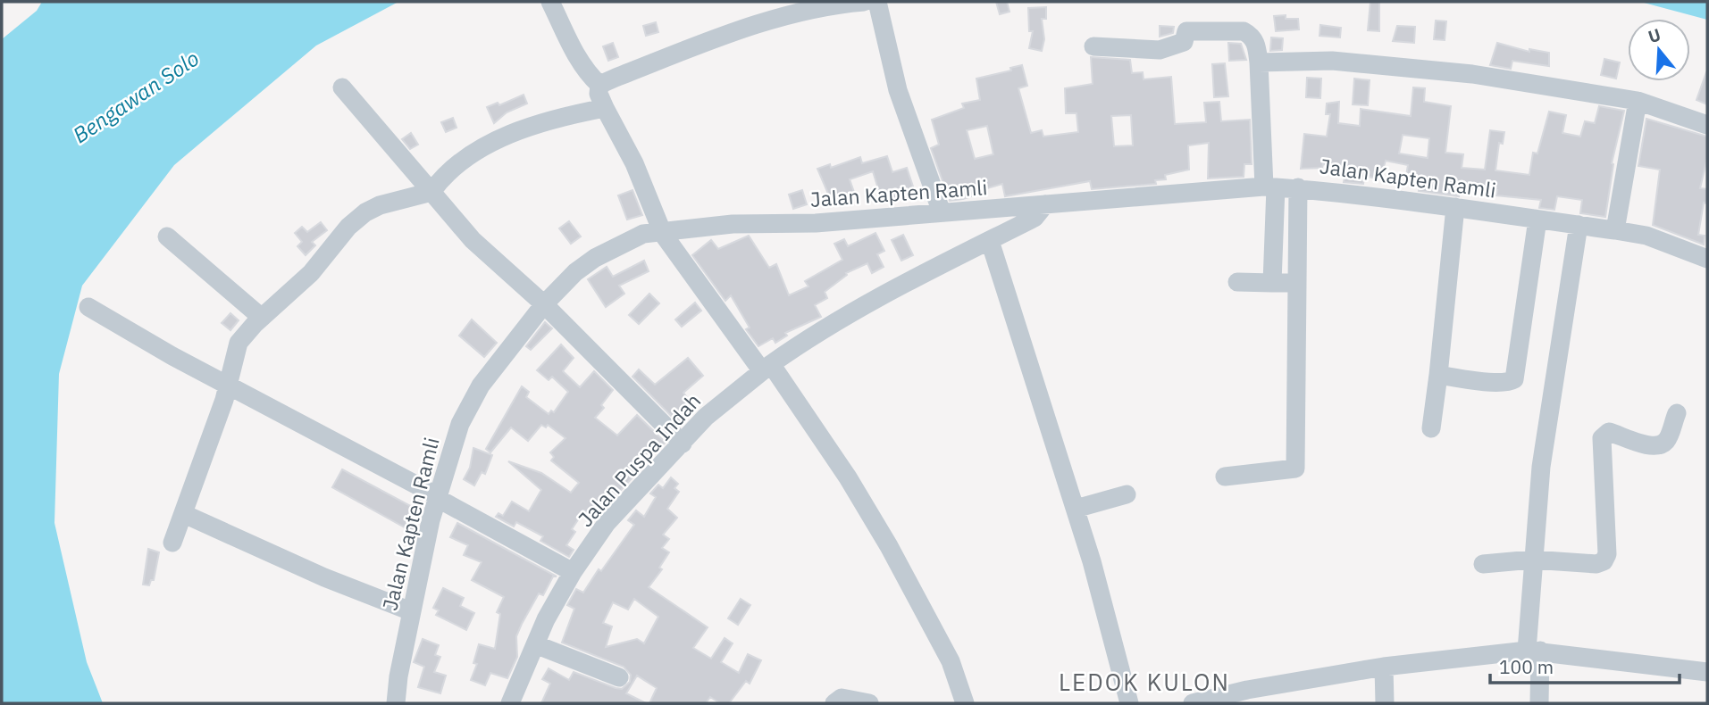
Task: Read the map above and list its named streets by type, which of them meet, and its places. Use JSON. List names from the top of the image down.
{
  "streets": {
    "street": ["Jalan Kapten Ramli", "Jalan Puspa Indah"]
  },
  "crossings": [
    ["Jalan Kapten Ramli", "Jalan Puspa Indah"]
  ],
  "districts": ["LEDOK KULON"],
  "water": ["Bengawan Solo"],
  "scale_bar": "100 m",
  "north": "top"
}
